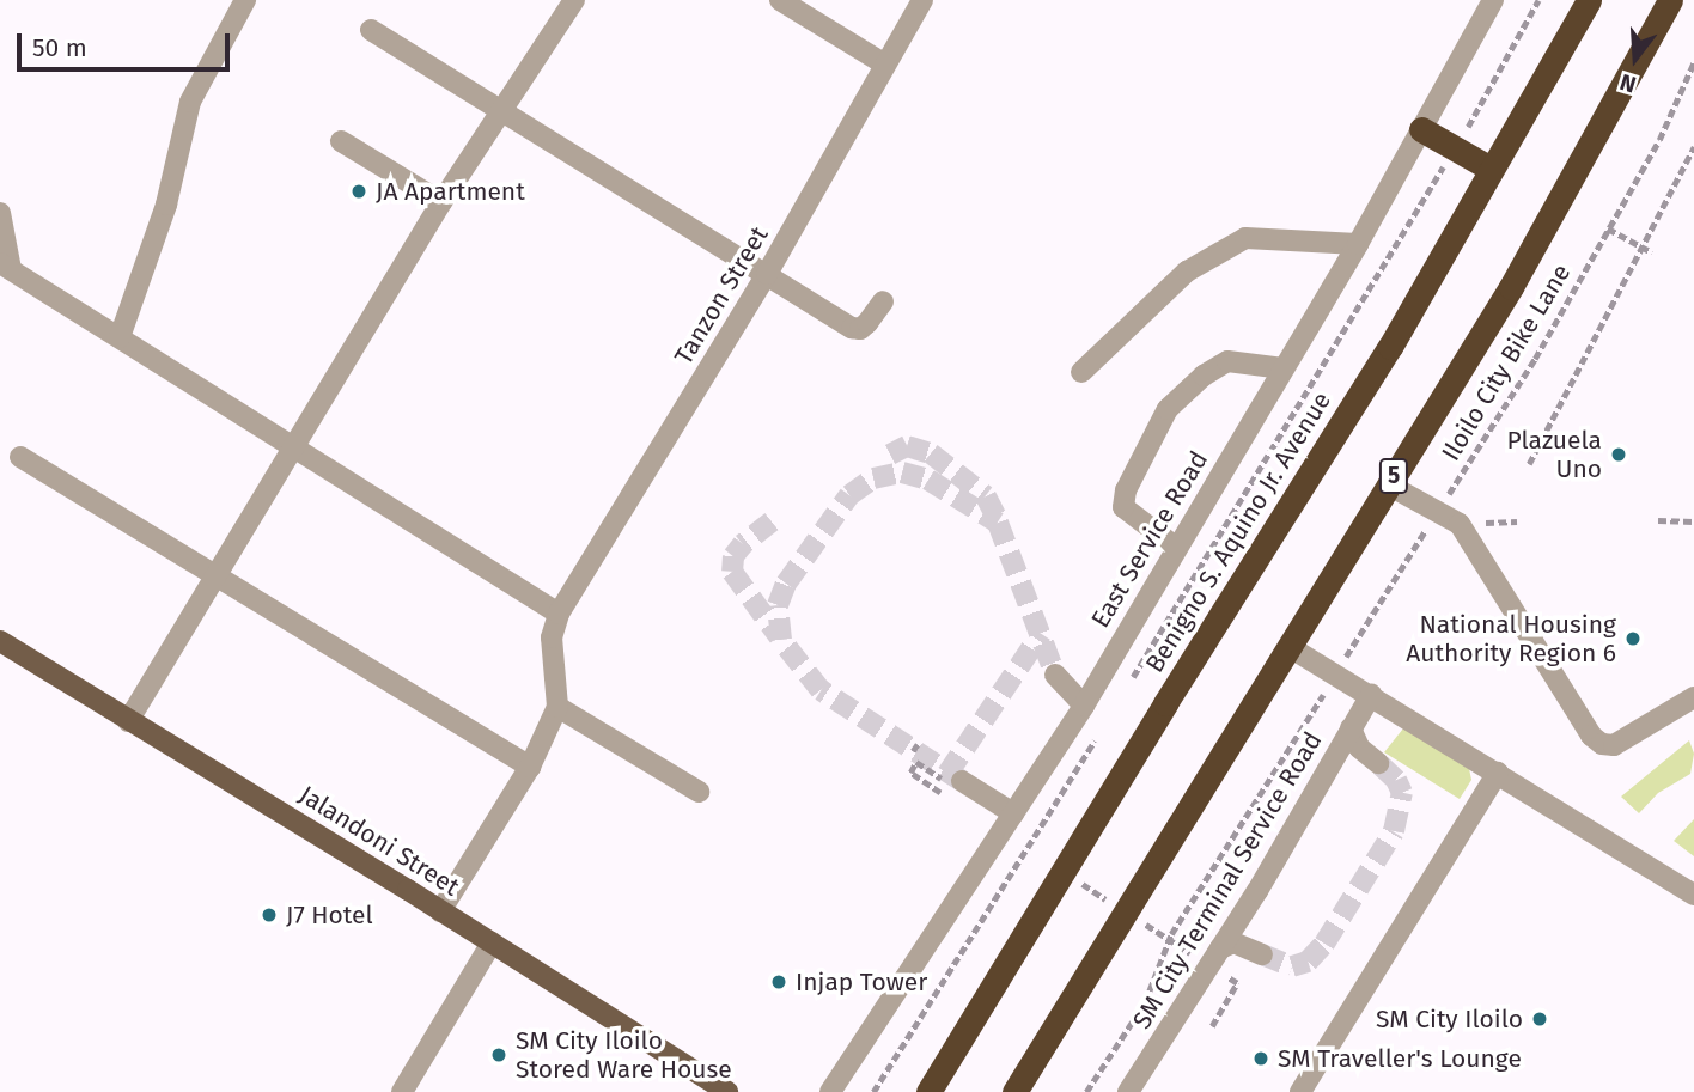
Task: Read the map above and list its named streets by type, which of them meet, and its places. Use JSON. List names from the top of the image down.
{
  "streets": {
    "highway": ["5", "Benigno S. Aquino Jr. Avenue"],
    "main road": ["Jalandoni Street"],
    "street": ["Tanzon Street", "East Service Road", "SM City Terminal Service Road"],
    "path": ["Iloilo City Bike Lane"]
  },
  "places": [
    "JA Apartment",
    "Plazuela Uno",
    "National Housing Authority Region 6",
    "J7 Hotel",
    "Injap Tower",
    "SM City Iloilo",
    "SM City Iloilo Stored Ware House",
    "SM Traveller's Lounge"
  ],
  "scale_bar": "50 m",
  "north": "bottom"
}
